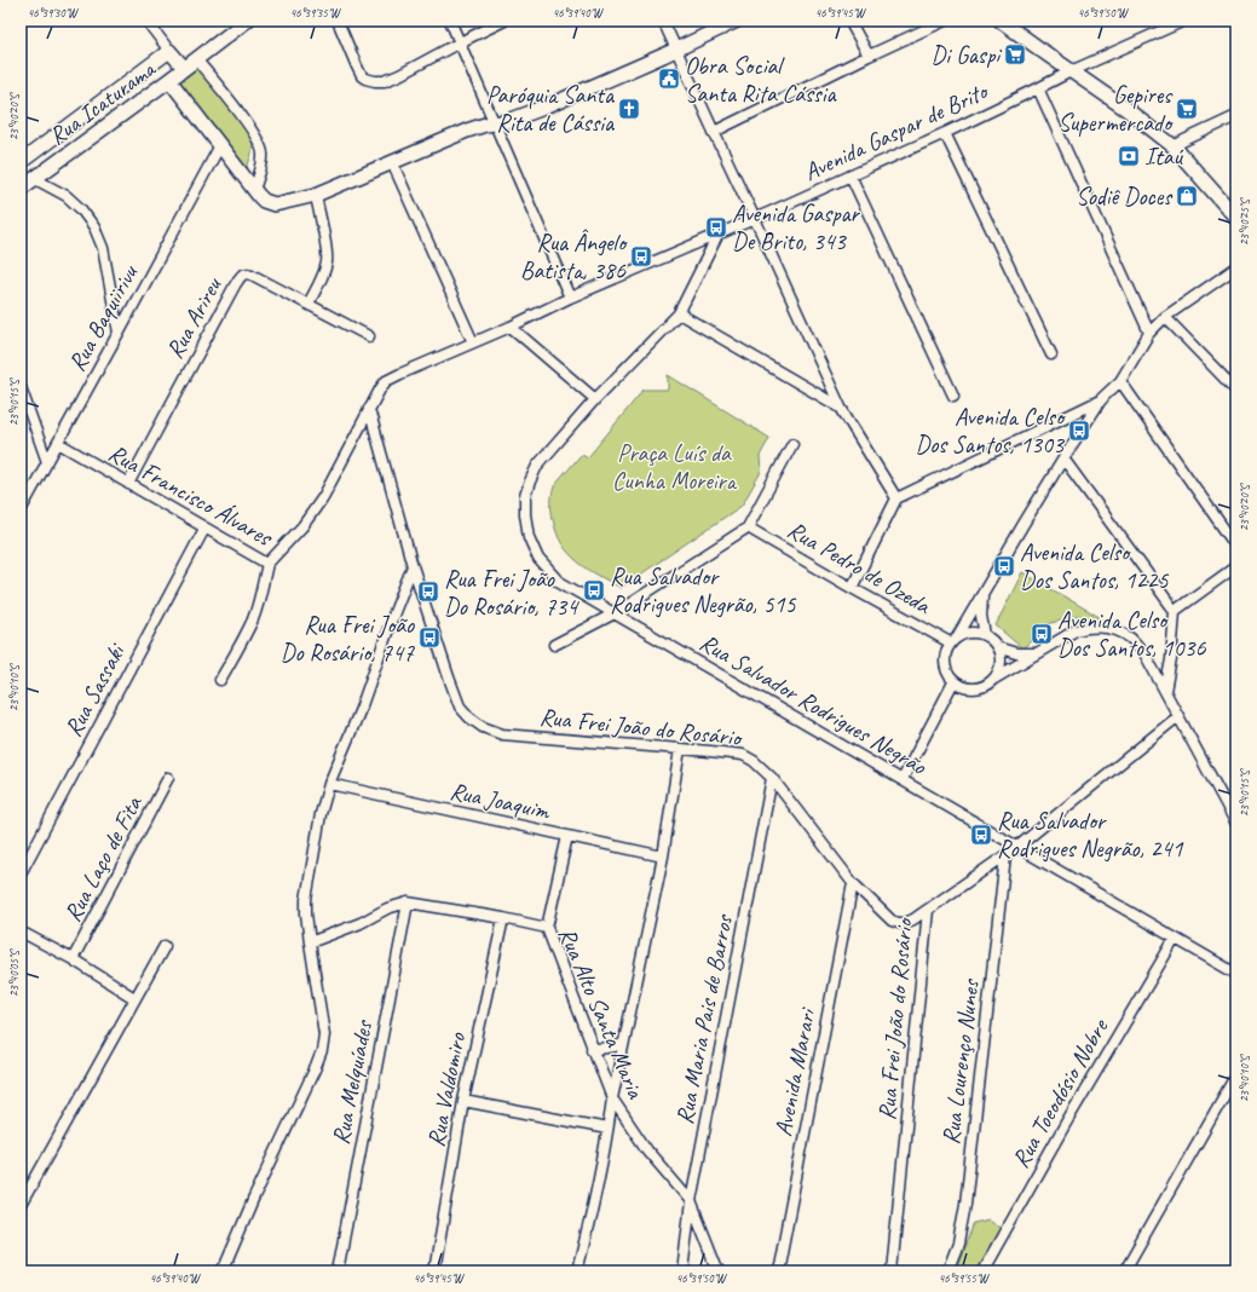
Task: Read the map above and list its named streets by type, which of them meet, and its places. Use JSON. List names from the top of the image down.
{
  "streets": {
    "street": [
      "Rua Icaturama",
      "Avenida Gaspar de Brito",
      "Rua Baquiirivu",
      "Rua Arireu",
      "Rua Francisco Álvares",
      "Rua Pedro de Ozeda",
      "Rua Sassaki",
      "Rua Salvador Rodrigues Negrão",
      "Rua Frei João do Rosário",
      "Rua Joaquim",
      "Rua Laço de Fita",
      "Rua Alto Santa Maria",
      "Rua Maria Pais de Barros",
      "Rua Lourenço Nunes",
      "Avenida Marari",
      "Rua Melquíades",
      "Rua Valdomiro",
      "Rua Toeodósio Nobre"
    ]
  },
  "crossings": [
    ["Avenida Gaspar de Brito", "Rua Francisco Álvares"],
    ["Avenida Gaspar de Brito", "Rua Salvador Rodrigues Negrão"],
    ["Rua Baquiirivu", "Rua Francisco Álvares"],
    ["Rua Arireu", "Rua Francisco Álvares"],
    ["Rua Francisco Álvares", "Rua Sassaki"],
    ["Rua Francisco Álvares", "Rua Frei João do Rosário"],
    ["Rua Salvador Rodrigues Negrão", "Rua Toeodósio Nobre"],
    ["Rua Frei João do Rosário", "Rua Maria Pais de Barros"],
    ["Rua Frei João do Rosário", "Avenida Marari"],
    ["Rua Alto Santa Maria", "Rua Maria Pais de Barros"],
    ["Rua Alto Santa Maria", "Rua Melquíades"],
    ["Rua Alto Santa Maria", "Rua Valdomiro"]
  ],
  "parks": ["Praça Luís da Cunha Moreira"],
  "places": {
    "supermarket": ["Di Gaspi", "Gepires Supermercado"],
    "public building": ["Obra Social Santa Rita Cássia"],
    "church": ["Paróquia Santa Rita de Cássia"],
    "bank": ["Itaú"],
    "shop": ["Sodiê Doces"],
    "bus stop": [
      "Avenida Gaspar De Brito, 343",
      "Rua Ângelo Batista, 386",
      "Avenida Celso Dos Santos, 1303",
      "Avenida Celso Dos Santos, 1225",
      "Rua Salvador Rodrigues Negrão, 515",
      "Rua Frei João Do Rosário, 734",
      "Avenida Celso Dos Santos, 1036",
      "Rua Frei João Do Rosário, 747",
      "Rua Salvador Rodrigues Negrão, 241"
    ]
  },
  "coordinates": [
    "46°39'30\"W",
    "46°39'35\"W",
    "46°39'40\"W",
    "46°39'45\"W",
    "46°39'50\"W",
    "23°40'20\"S",
    "23°40'25\"S",
    "23°40'15\"S",
    "23°40'10\"S",
    "23°40'05\"S",
    "46°39'55\"W"
  ]
}
